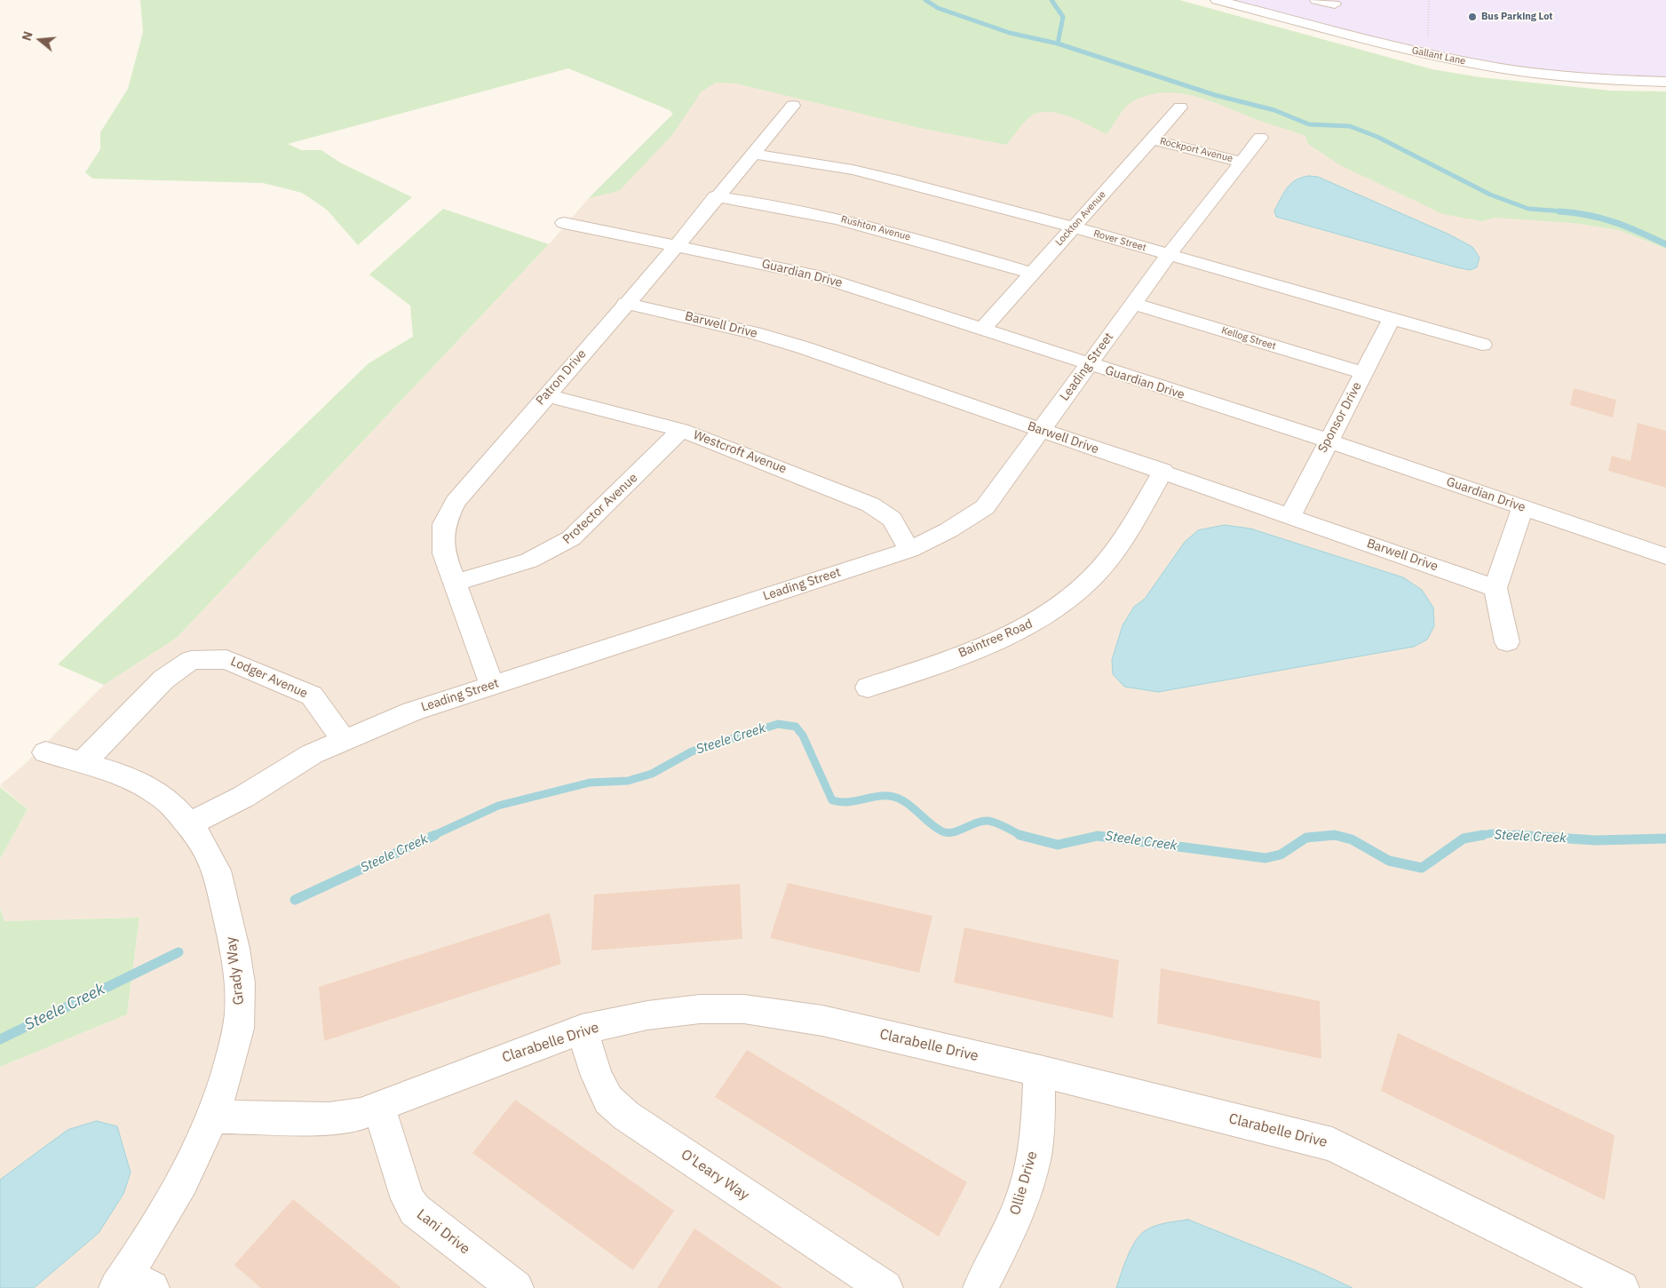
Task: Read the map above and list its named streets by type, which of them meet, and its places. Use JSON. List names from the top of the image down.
{
  "streets": {
    "street": [
      "Gallant Lane",
      "Rockport Avenue",
      "Lockton Avenue",
      "Rushton Avenue",
      "Rover Street",
      "Guardian Drive",
      "Barwell Drive",
      "Kellog Street",
      "Leading Street",
      "Patron Drive",
      "Sponsor Drive",
      "Westcroft Avenue",
      "Protector Avenue",
      "Baintree Road",
      "Lodger Avenue",
      "Grady Way",
      "Clarabelle Drive",
      "O'Leary Way",
      "Ollie Drive",
      "Lani Drive"
    ]
  },
  "crossings": [
    ["Rockport Avenue", "Lockton Avenue"],
    ["Rockport Avenue", "Leading Street"],
    ["Lockton Avenue", "Rushton Avenue"],
    ["Lockton Avenue", "Rover Street"],
    ["Lockton Avenue", "Guardian Drive"],
    ["Rushton Avenue", "Patron Drive"],
    ["Rover Street", "Leading Street"],
    ["Rover Street", "Patron Drive"],
    ["Rover Street", "Sponsor Drive"],
    ["Guardian Drive", "Leading Street"],
    ["Guardian Drive", "Patron Drive"],
    ["Guardian Drive", "Sponsor Drive"],
    ["Barwell Drive", "Leading Street"],
    ["Barwell Drive", "Patron Drive"],
    ["Barwell Drive", "Sponsor Drive"],
    ["Barwell Drive", "Baintree Road"],
    ["Kellog Street", "Leading Street"],
    ["Kellog Street", "Sponsor Drive"],
    ["Leading Street", "Patron Drive"],
    ["Leading Street", "Westcroft Avenue"],
    ["Leading Street", "Lodger Avenue"],
    ["Leading Street", "Grady Way"],
    ["Patron Drive", "Westcroft Avenue"],
    ["Patron Drive", "Protector Avenue"],
    ["Westcroft Avenue", "Protector Avenue"],
    ["Lodger Avenue", "Grady Way"],
    ["Grady Way", "Clarabelle Drive"],
    ["Clarabelle Drive", "O'Leary Way"],
    ["Clarabelle Drive", "Ollie Drive"],
    ["Clarabelle Drive", "Lani Drive"]
  ],
  "water": ["Steele Creek"],
  "places": ["Bus Parking Lot"],
  "north": "left"
}
